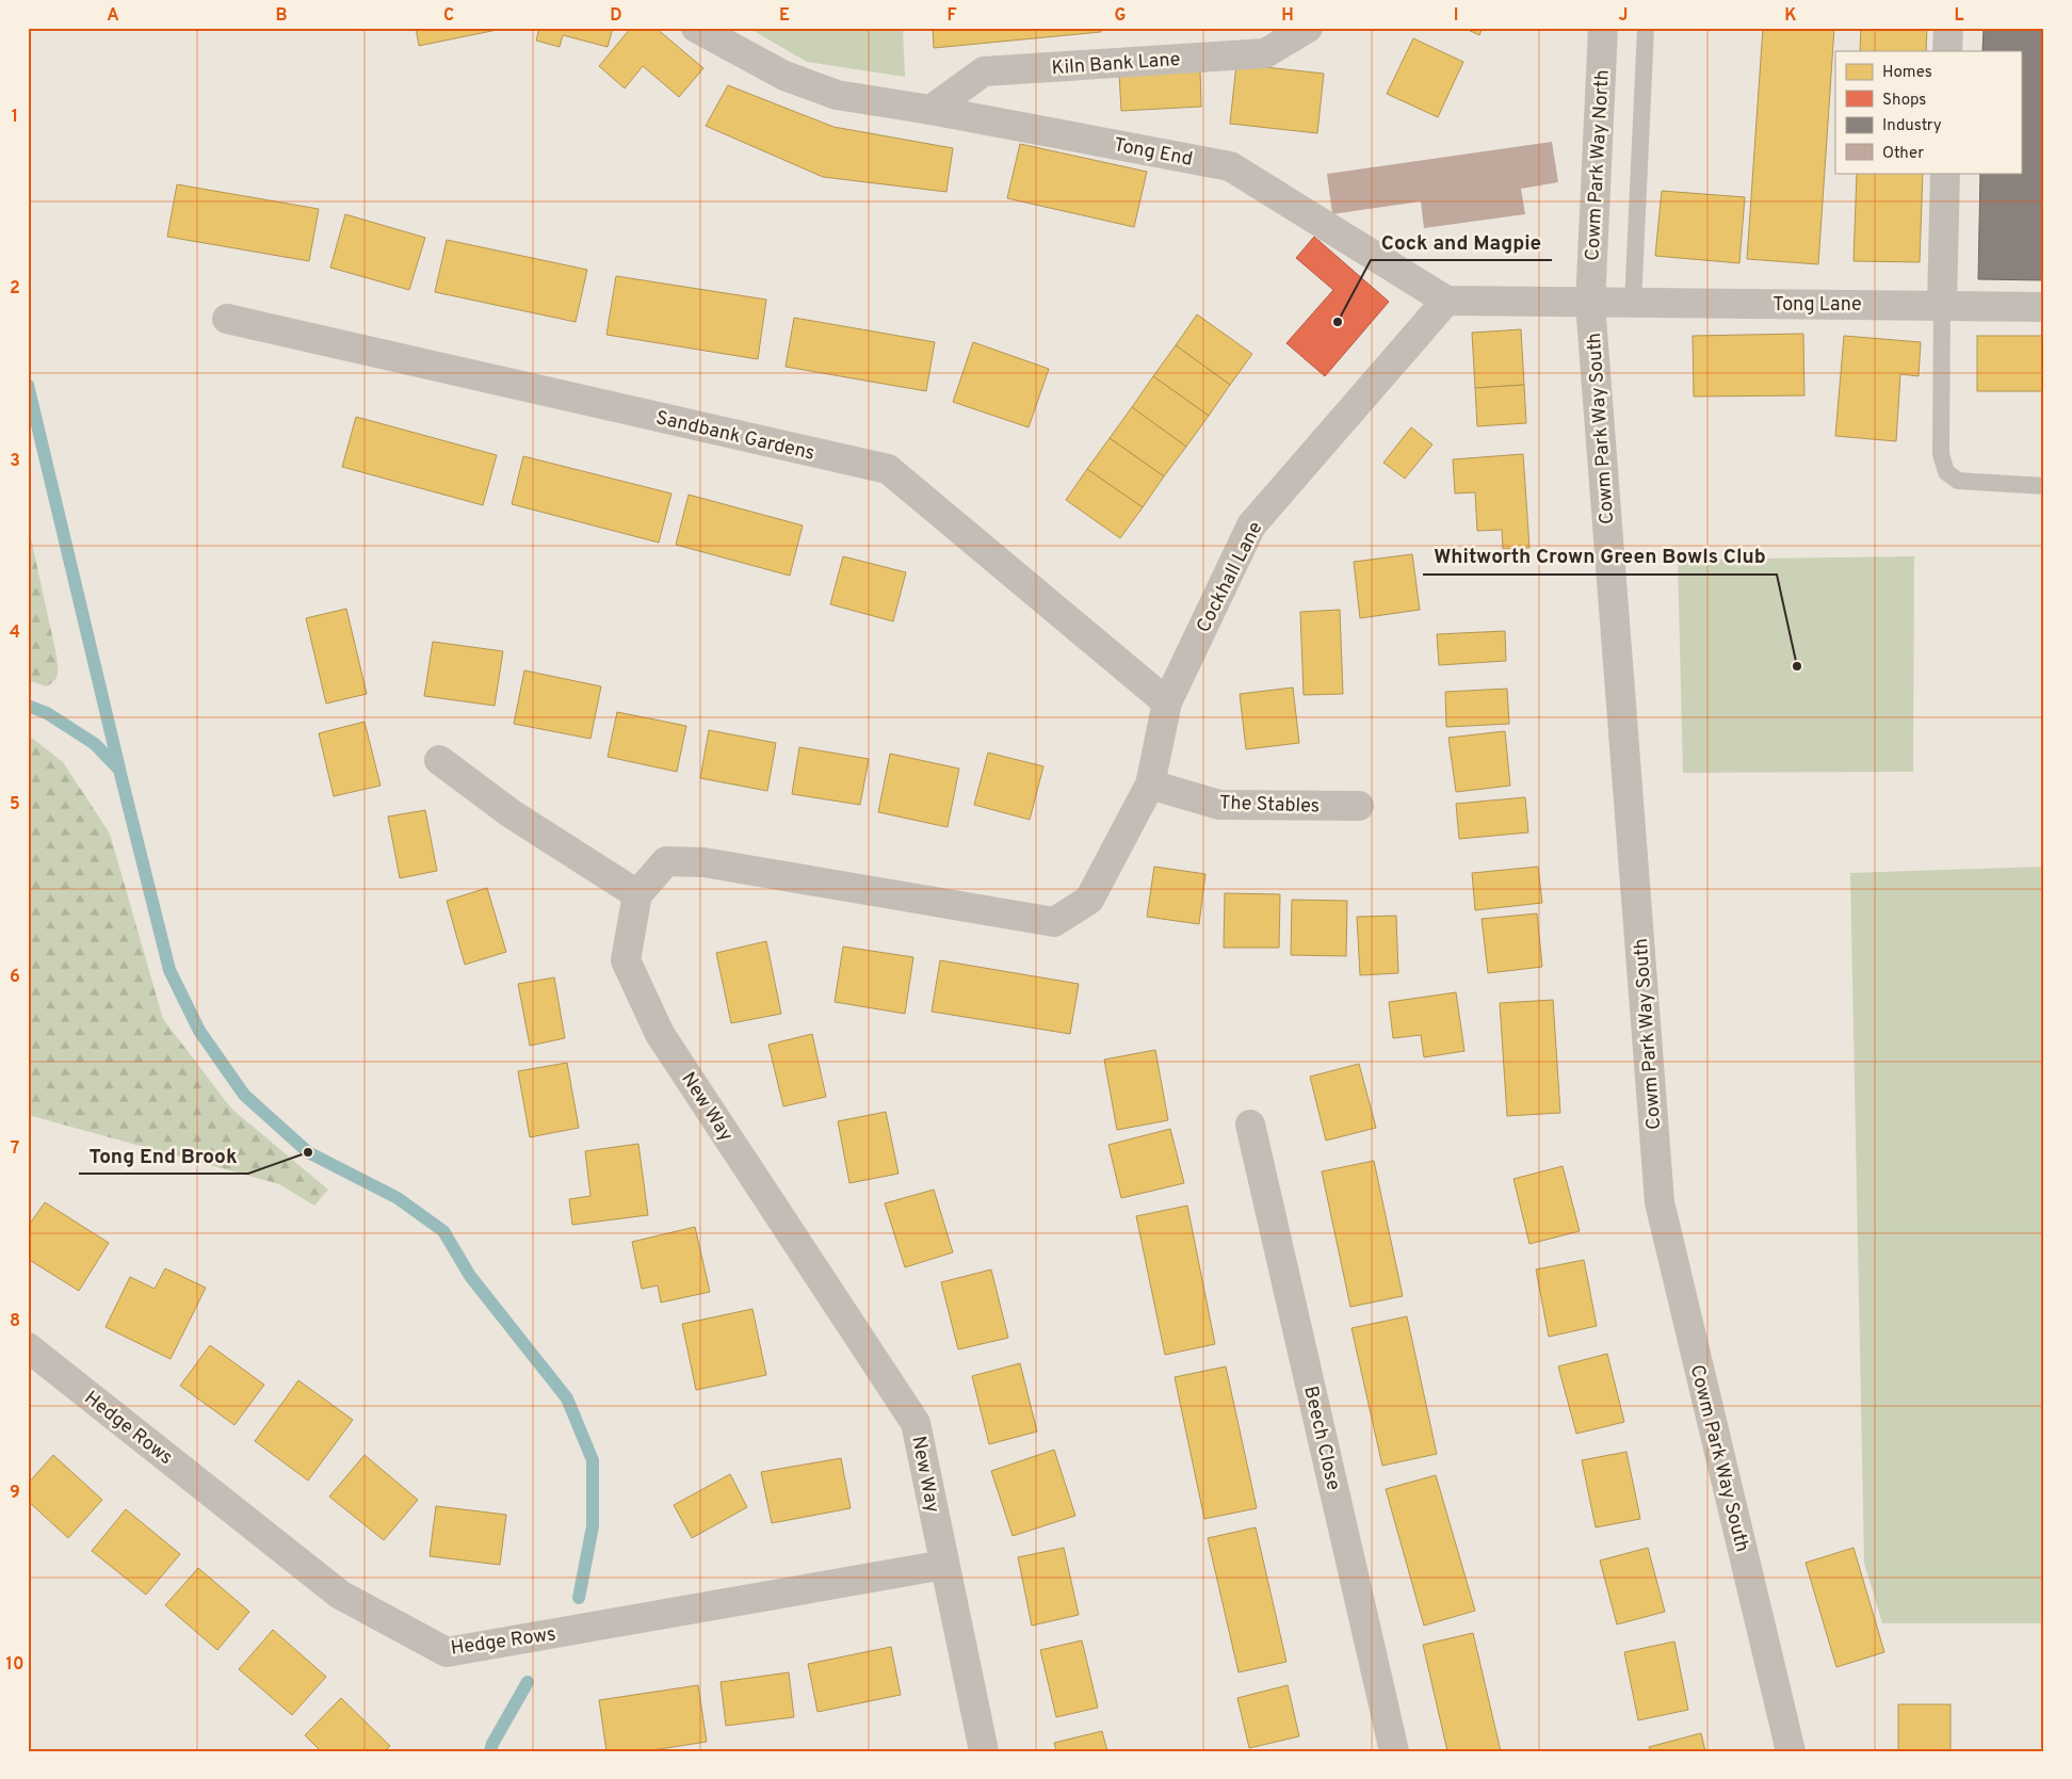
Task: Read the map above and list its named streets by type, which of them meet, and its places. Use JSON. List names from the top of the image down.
{
  "streets": {
    "street": [
      "Kiln Bank Lane",
      "Tong End",
      "Cowm Park Way North",
      "Tong Lane",
      "Cowm Park Way South",
      "Sandbank Gardens",
      "Cockhall Lane",
      "The Stables",
      "New Way",
      "Hedge Rows",
      "Beech Close"
    ]
  },
  "crossings": [
    ["Kiln Bank Lane", "Tong End"],
    ["Tong End", "Cockhall Lane"],
    ["Cowm Park Way North", "Tong Lane"],
    ["Cowm Park Way North", "Cowm Park Way South"],
    ["Tong Lane", "Cowm Park Way South"],
    ["Sandbank Gardens", "Cockhall Lane"],
    ["Cockhall Lane", "The Stables"],
    ["Cockhall Lane", "New Way"],
    ["New Way", "Hedge Rows"]
  ],
  "places": ["Cock and Magpie", "Whitworth Crown Green Bowls Club", "Tong End Brook"],
  "legend": [
    "Homes",
    "Shops",
    "Industry",
    "Other"
  ],
  "grid": {
    "columns": [
      "A",
      "B",
      "C",
      "D",
      "E",
      "F",
      "G",
      "H",
      "I",
      "J",
      "K",
      "L"
    ],
    "rows": [
      "1",
      "2",
      "3",
      "4",
      "5",
      "6",
      "7",
      "8",
      "9",
      "10"
    ]
  }
}
